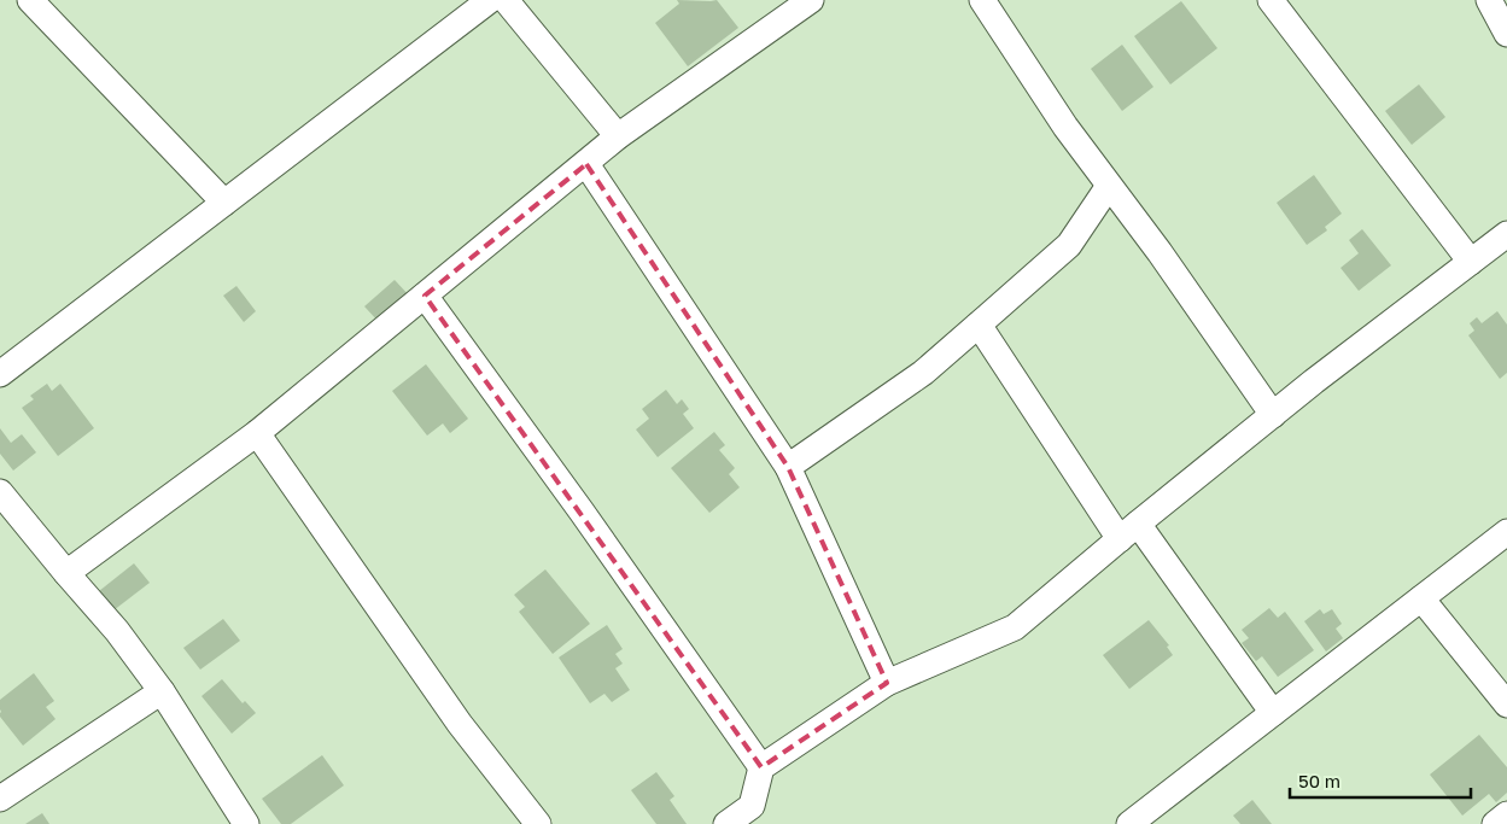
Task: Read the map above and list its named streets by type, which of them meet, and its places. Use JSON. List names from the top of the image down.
{
  "scale_bar": "50 m"
}
